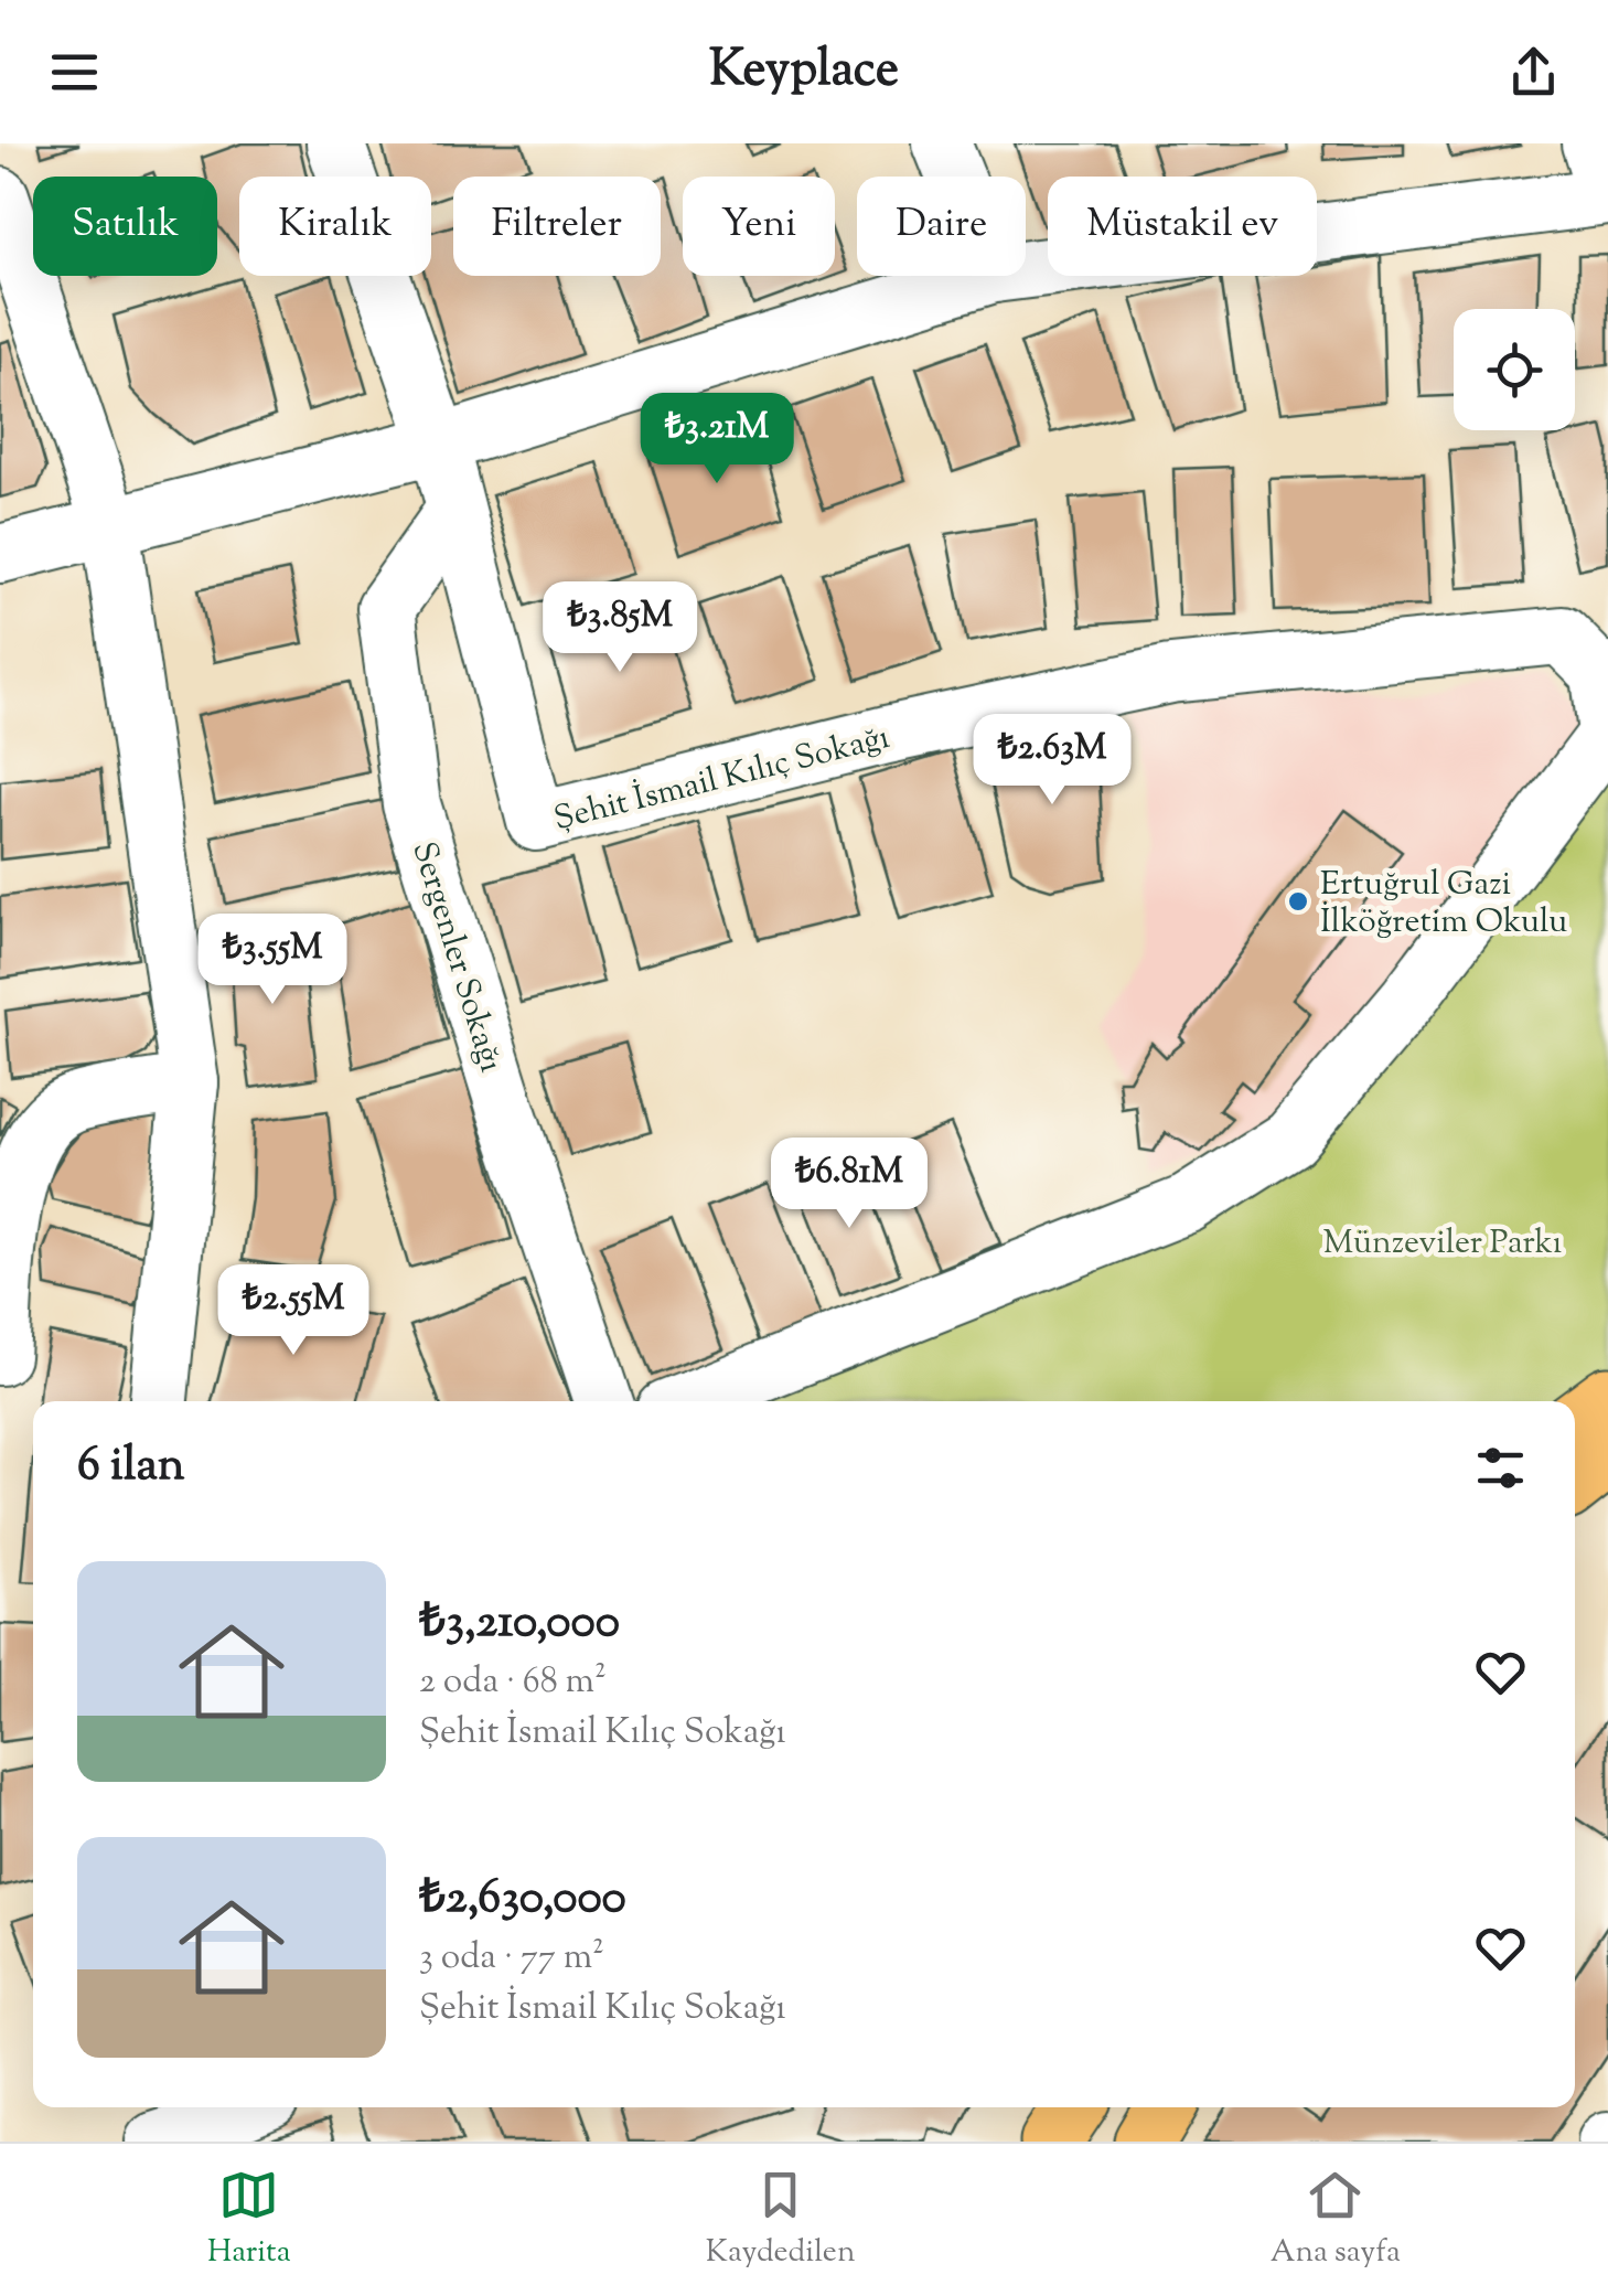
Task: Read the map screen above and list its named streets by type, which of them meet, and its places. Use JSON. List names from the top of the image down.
{
  "streets": {
    "street": ["Şehit İsmail Kılıç Sokağı", "Sergenler Sokağı"]
  },
  "crossings": [
    ["Şehit İsmail Kılıç Sokağı", "Sergenler Sokağı"]
  ],
  "parks": ["Münzeviler Parkı"],
  "places": ["Ertuğrul Gazi İlköğretim Okulu"],
  "page": {
    "header": "Keyplace",
    "chip": [
      "Satılık",
      "Kiralık",
      "Filtreler",
      "Yeni",
      "Daire",
      "Müstakil ev"
    ],
    "price": [
      "₺3.21M",
      "₺3.85M",
      "₺2.63M",
      "₺3.55M",
      "₺6.81M",
      "₺2.55M"
    ],
    "heading": "6 ilan",
    "list": [
      {
        "name": "₺3,210,000",
        "note": "2 oda · 68 m² · Şehit İsmail Kılıç Sokağı"
      },
      {
        "name": "₺2,630,000",
        "note": "3 oda · 77 m² · Şehit İsmail Kılıç Sokağı"
      }
    ],
    "tabs": ["Harita", "Kaydedilen", "Ana sayfa"]
  }
}
